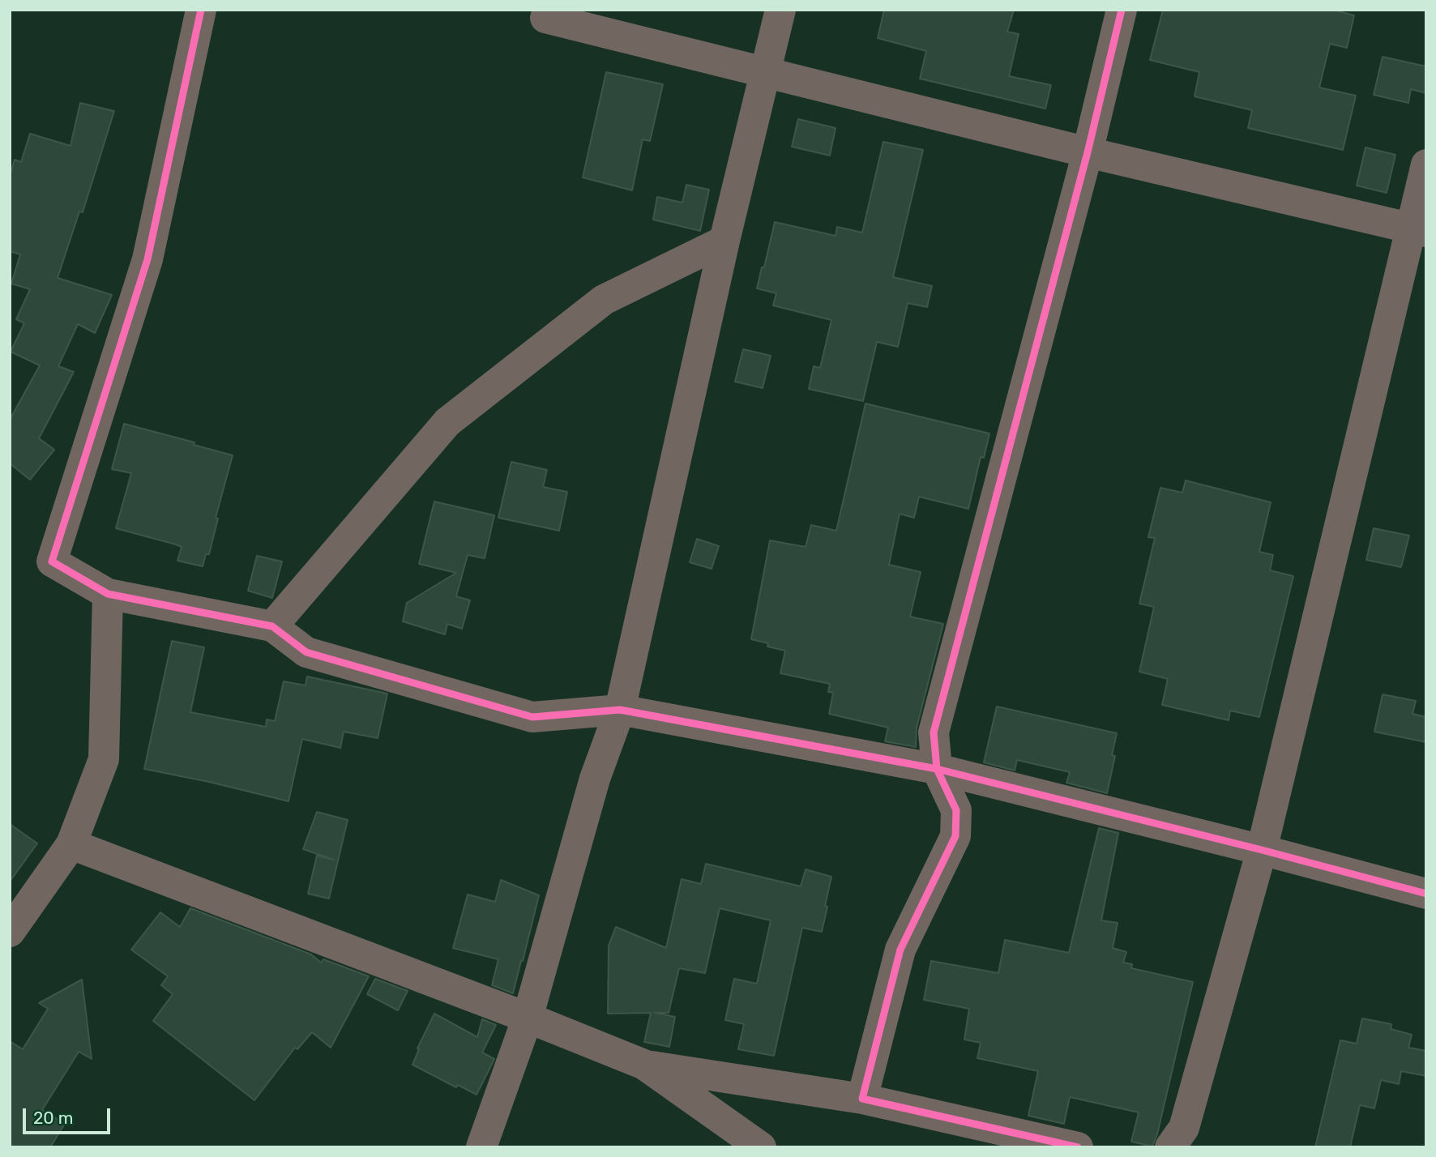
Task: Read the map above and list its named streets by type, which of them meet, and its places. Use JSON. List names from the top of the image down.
{
  "scale_bar": "20 m"
}
